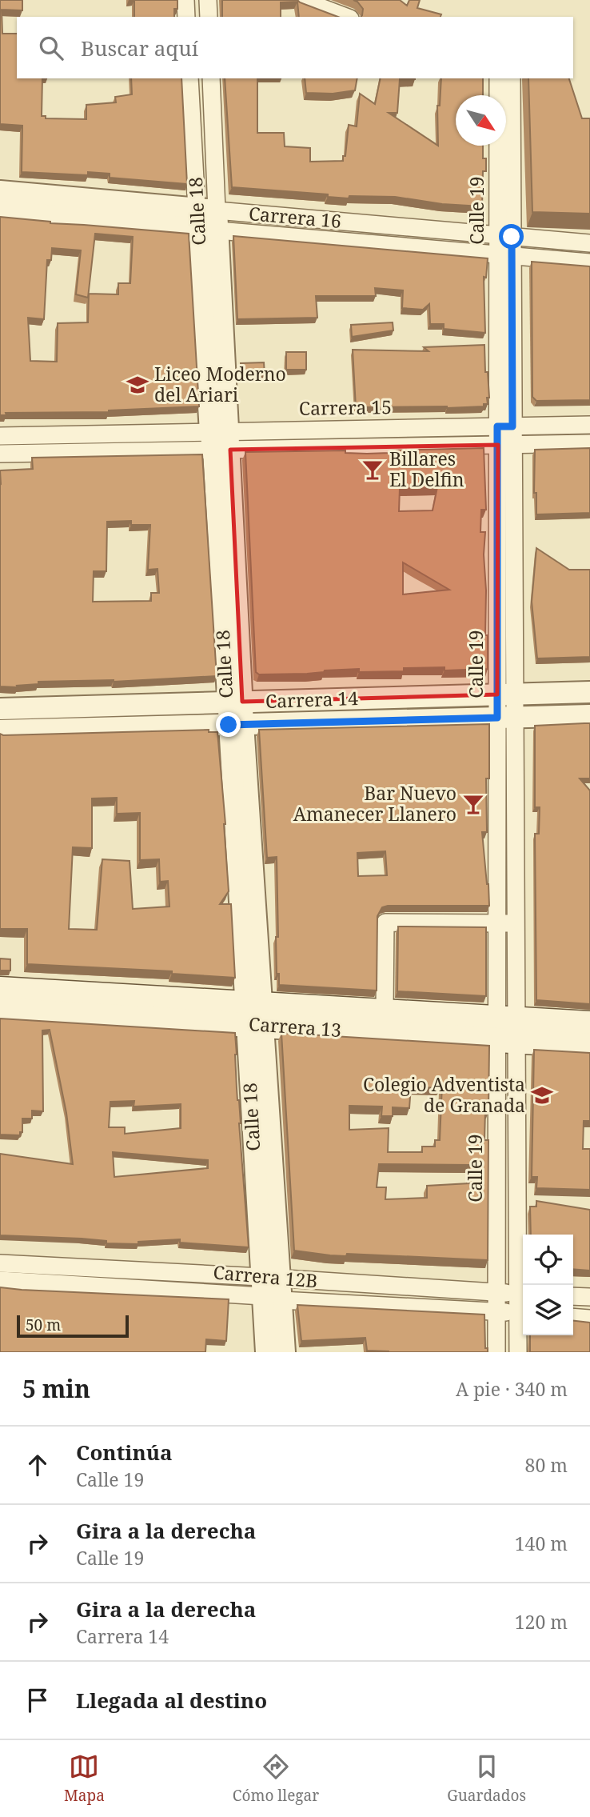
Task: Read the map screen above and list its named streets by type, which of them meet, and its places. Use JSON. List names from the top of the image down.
{
  "streets": {
    "main road": ["Carrera 13"],
    "street": [
      "Calle 19",
      "Calle 18",
      "Carrera 16",
      "Carrera 15",
      "Carrera 14",
      "Carrera 12B"
    ]
  },
  "crossings": [
    ["Calle 19", "Carrera 16"],
    ["Calle 19", "Carrera 15"],
    ["Calle 19", "Carrera 14"],
    ["Calle 19", "Carrera 13"],
    ["Calle 19", "Carrera 12B"],
    ["Calle 18", "Carrera 16"],
    ["Calle 18", "Carrera 15"],
    ["Calle 18", "Carrera 14"],
    ["Calle 18", "Carrera 13"],
    ["Calle 18", "Carrera 12B"]
  ],
  "places": {
    "school or university": ["Liceo Moderno del Ariari", "Colegio Adventista de Granada"],
    "bar": ["Billares El Delfin", "Bar Nuevo Amanecer Llanero"]
  },
  "scale_bar": "50 m",
  "north": "bottom right",
  "page": {
    "search": "Buscar aquí",
    "scale": "50 m",
    "heading": ["5 min", "A pie · 340 m"],
    "list": [
      ["Continúa", "Calle 19", "80 m"],
      ["Gira a la derecha", "Calle 19", "140 m"],
      ["Gira a la derecha", "Carrera 14", "120 m"],
      "Llegada al destino"
    ],
    "nav": ["Mapa", "Cómo llegar", "Guardados"]
  }
}
